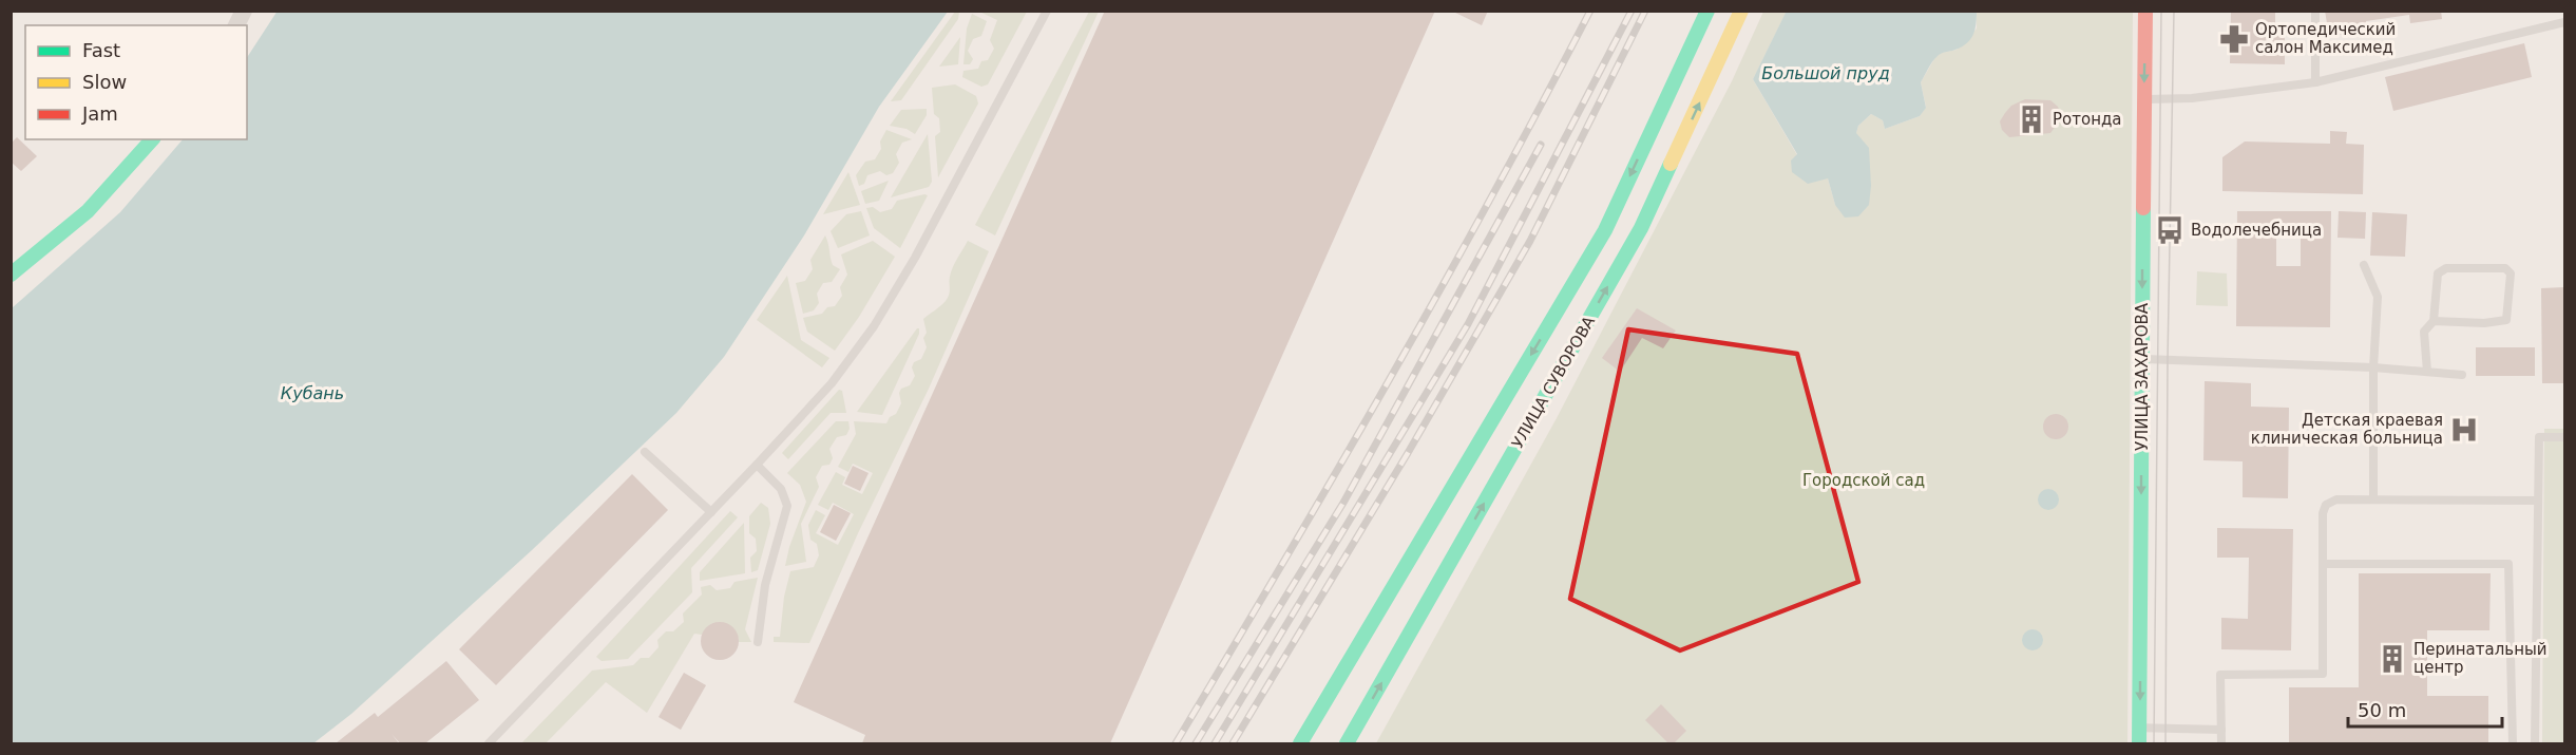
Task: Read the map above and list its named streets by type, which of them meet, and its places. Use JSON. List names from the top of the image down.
{
  "streets": {
    "main road": ["УЛИЦА ЗАХАРОВА", "УЛИЦА СУВОРОВА"]
  },
  "one_way": ["УЛИЦА ЗАХАРОВА"],
  "water": ["Большой пруд", "Кубань"],
  "parks": ["Городской сад"],
  "places": {
    "pharmacy": ["Ортопедический салон Максимед"],
    "building": ["Ротонда", "Перинатальный центр"],
    "bus stop": ["Водолечебница"],
    "hospital": ["Детская краевая клиническая больница"]
  },
  "legend": ["Fast", "Slow", "Jam"],
  "scale_bar": "50 m"
}
